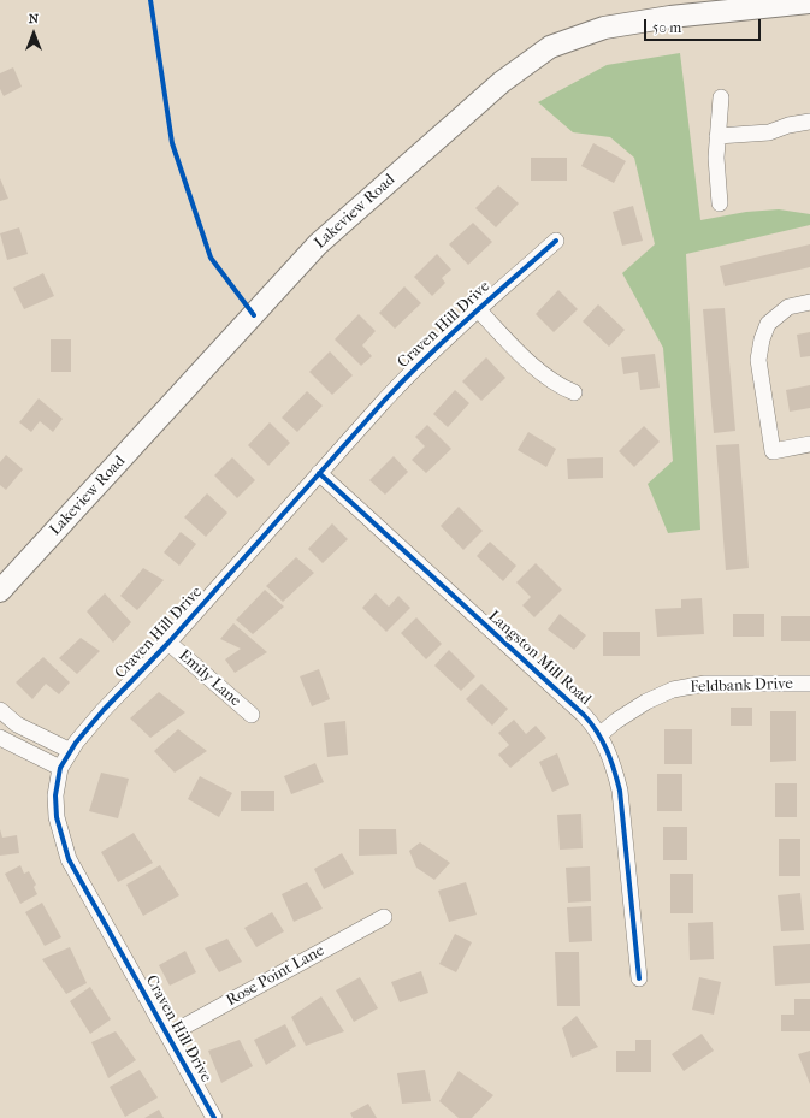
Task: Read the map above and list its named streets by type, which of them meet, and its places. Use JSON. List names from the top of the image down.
{
  "streets": {
    "main road": ["Lakeview Road"],
    "street": [
      "Craven Hill Drive",
      "Langston Mill Road",
      "Emily Lane",
      "Feldbank Drive",
      "Rose Point Lane"
    ]
  },
  "crossings": [
    ["Craven Hill Drive", "Langston Mill Road"],
    ["Craven Hill Drive", "Emily Lane"],
    ["Craven Hill Drive", "Rose Point Lane"],
    ["Langston Mill Road", "Feldbank Drive"]
  ],
  "scale_bar": "50 m",
  "north": "top"
}
